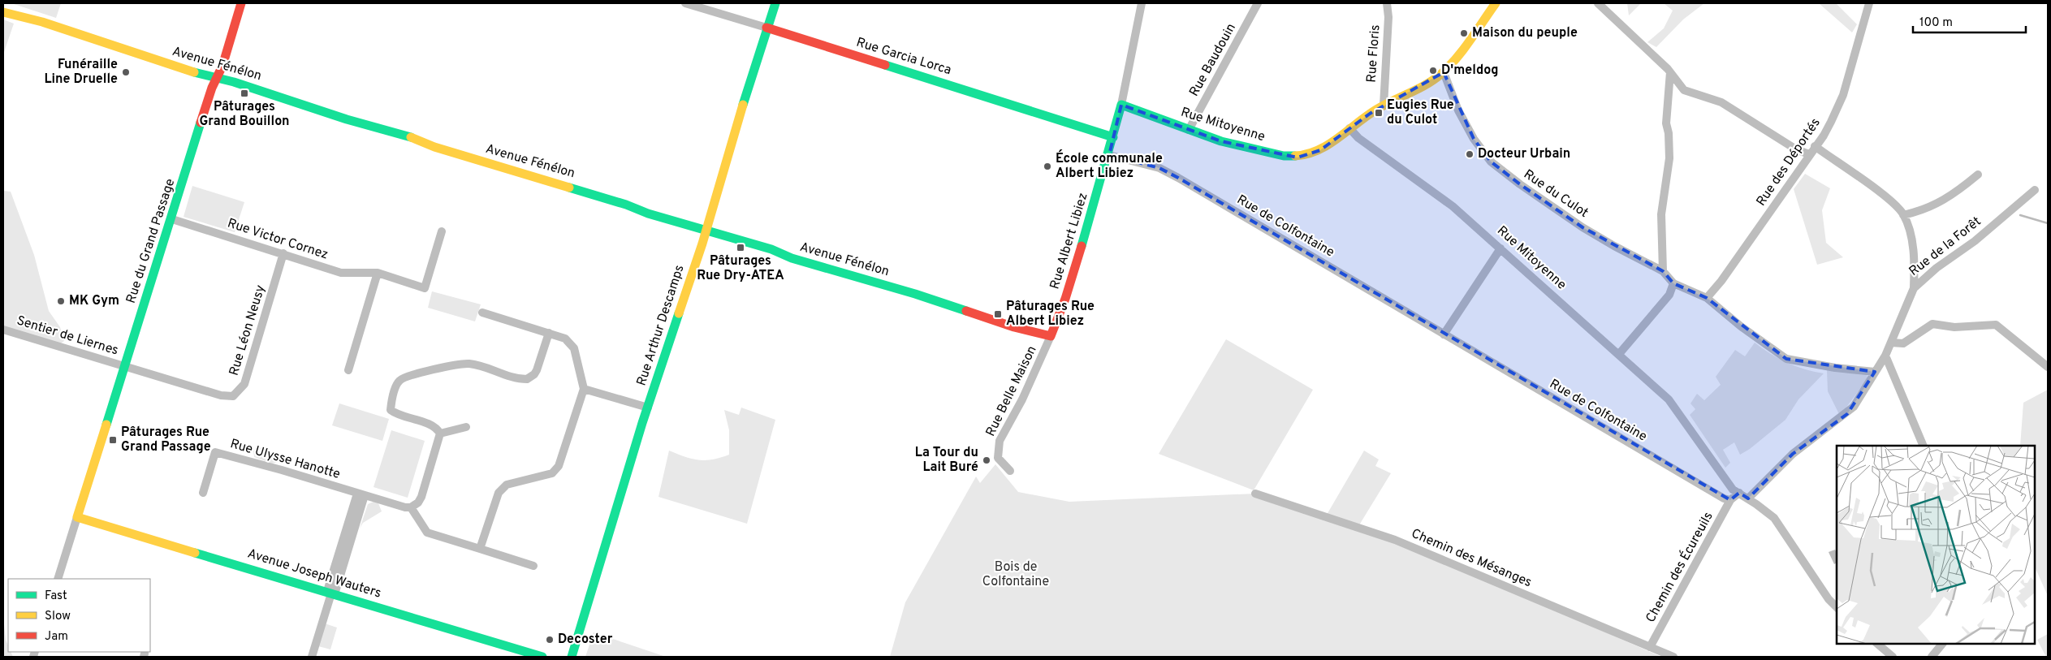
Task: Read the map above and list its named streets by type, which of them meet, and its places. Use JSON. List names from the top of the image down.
{
  "streets": {
    "street": [
      "Rue Floris",
      "Rue Garcia Lorca",
      "Rue Baudouin",
      "Avenue Fénélon",
      "Rue Mitoyenne",
      "Rue des Déportés",
      "Rue du Culot",
      "Rue de Colfontaine",
      "Rue Victor Cornez",
      "Rue du Grand Passage",
      "Rue Albert Libiez",
      "Rue de la Forêt",
      "Rue Arthur Descamps",
      "Rue Léon Neusy",
      "Sentier de Liernes",
      "Rue Belle Maison",
      "Rue Ulysse Hanotte",
      "Chemin des Mésanges",
      "Chemin des Écureuils",
      "Avenue Joseph Wauters"
    ]
  },
  "crossings": [
    ["Rue Garcia Lorca", "Rue Albert Libiez"],
    ["Rue Garcia Lorca", "Rue Arthur Descamps"],
    ["Rue Baudouin", "Rue Mitoyenne"],
    ["Avenue Fénélon", "Rue du Grand Passage"],
    ["Avenue Fénélon", "Rue Albert Libiez"],
    ["Avenue Fénélon", "Rue Arthur Descamps"],
    ["Avenue Fénélon", "Rue Belle Maison"],
    ["Rue Mitoyenne", "Rue Albert Libiez"],
    ["Rue Mitoyenne", "Rue de la Forêt"],
    ["Rue de Colfontaine", "Rue Albert Libiez"],
    ["Rue de Colfontaine", "Chemin des Écureuils"],
    ["Rue Victor Cornez", "Rue du Grand Passage"],
    ["Rue Victor Cornez", "Rue Léon Neusy"],
    ["Rue du Grand Passage", "Rue Léon Neusy"],
    ["Rue du Grand Passage", "Sentier de Liernes"],
    ["Rue du Grand Passage", "Avenue Joseph Wauters"],
    ["Rue Albert Libiez", "Rue Belle Maison"],
    ["Rue Léon Neusy", "Sentier de Liernes"],
    ["Chemin des Mésanges", "Chemin des Écureuils"]
  ],
  "parks": ["Bois de Colfontaine"],
  "places": {
    "other": [
      "Maison du peuple",
      "D'meldog",
      "Funéraille Line Druelle",
      "Docteur Urbain",
      "École communale Albert Libiez",
      "MK Gym",
      "La Tour du Lait Buré",
      "Decoster"
    ],
    "transit": [
      "Pâturages Grand Bouillon",
      "Eugies Rue du Culot",
      "Pâturages Rue Dry-ATEA",
      "Pâturages Rue Albert Libiez",
      "Pâturages Rue Grand Passage"
    ]
  },
  "legend": ["Fast", "Slow", "Jam"],
  "scale_bar": "100 m"
}
